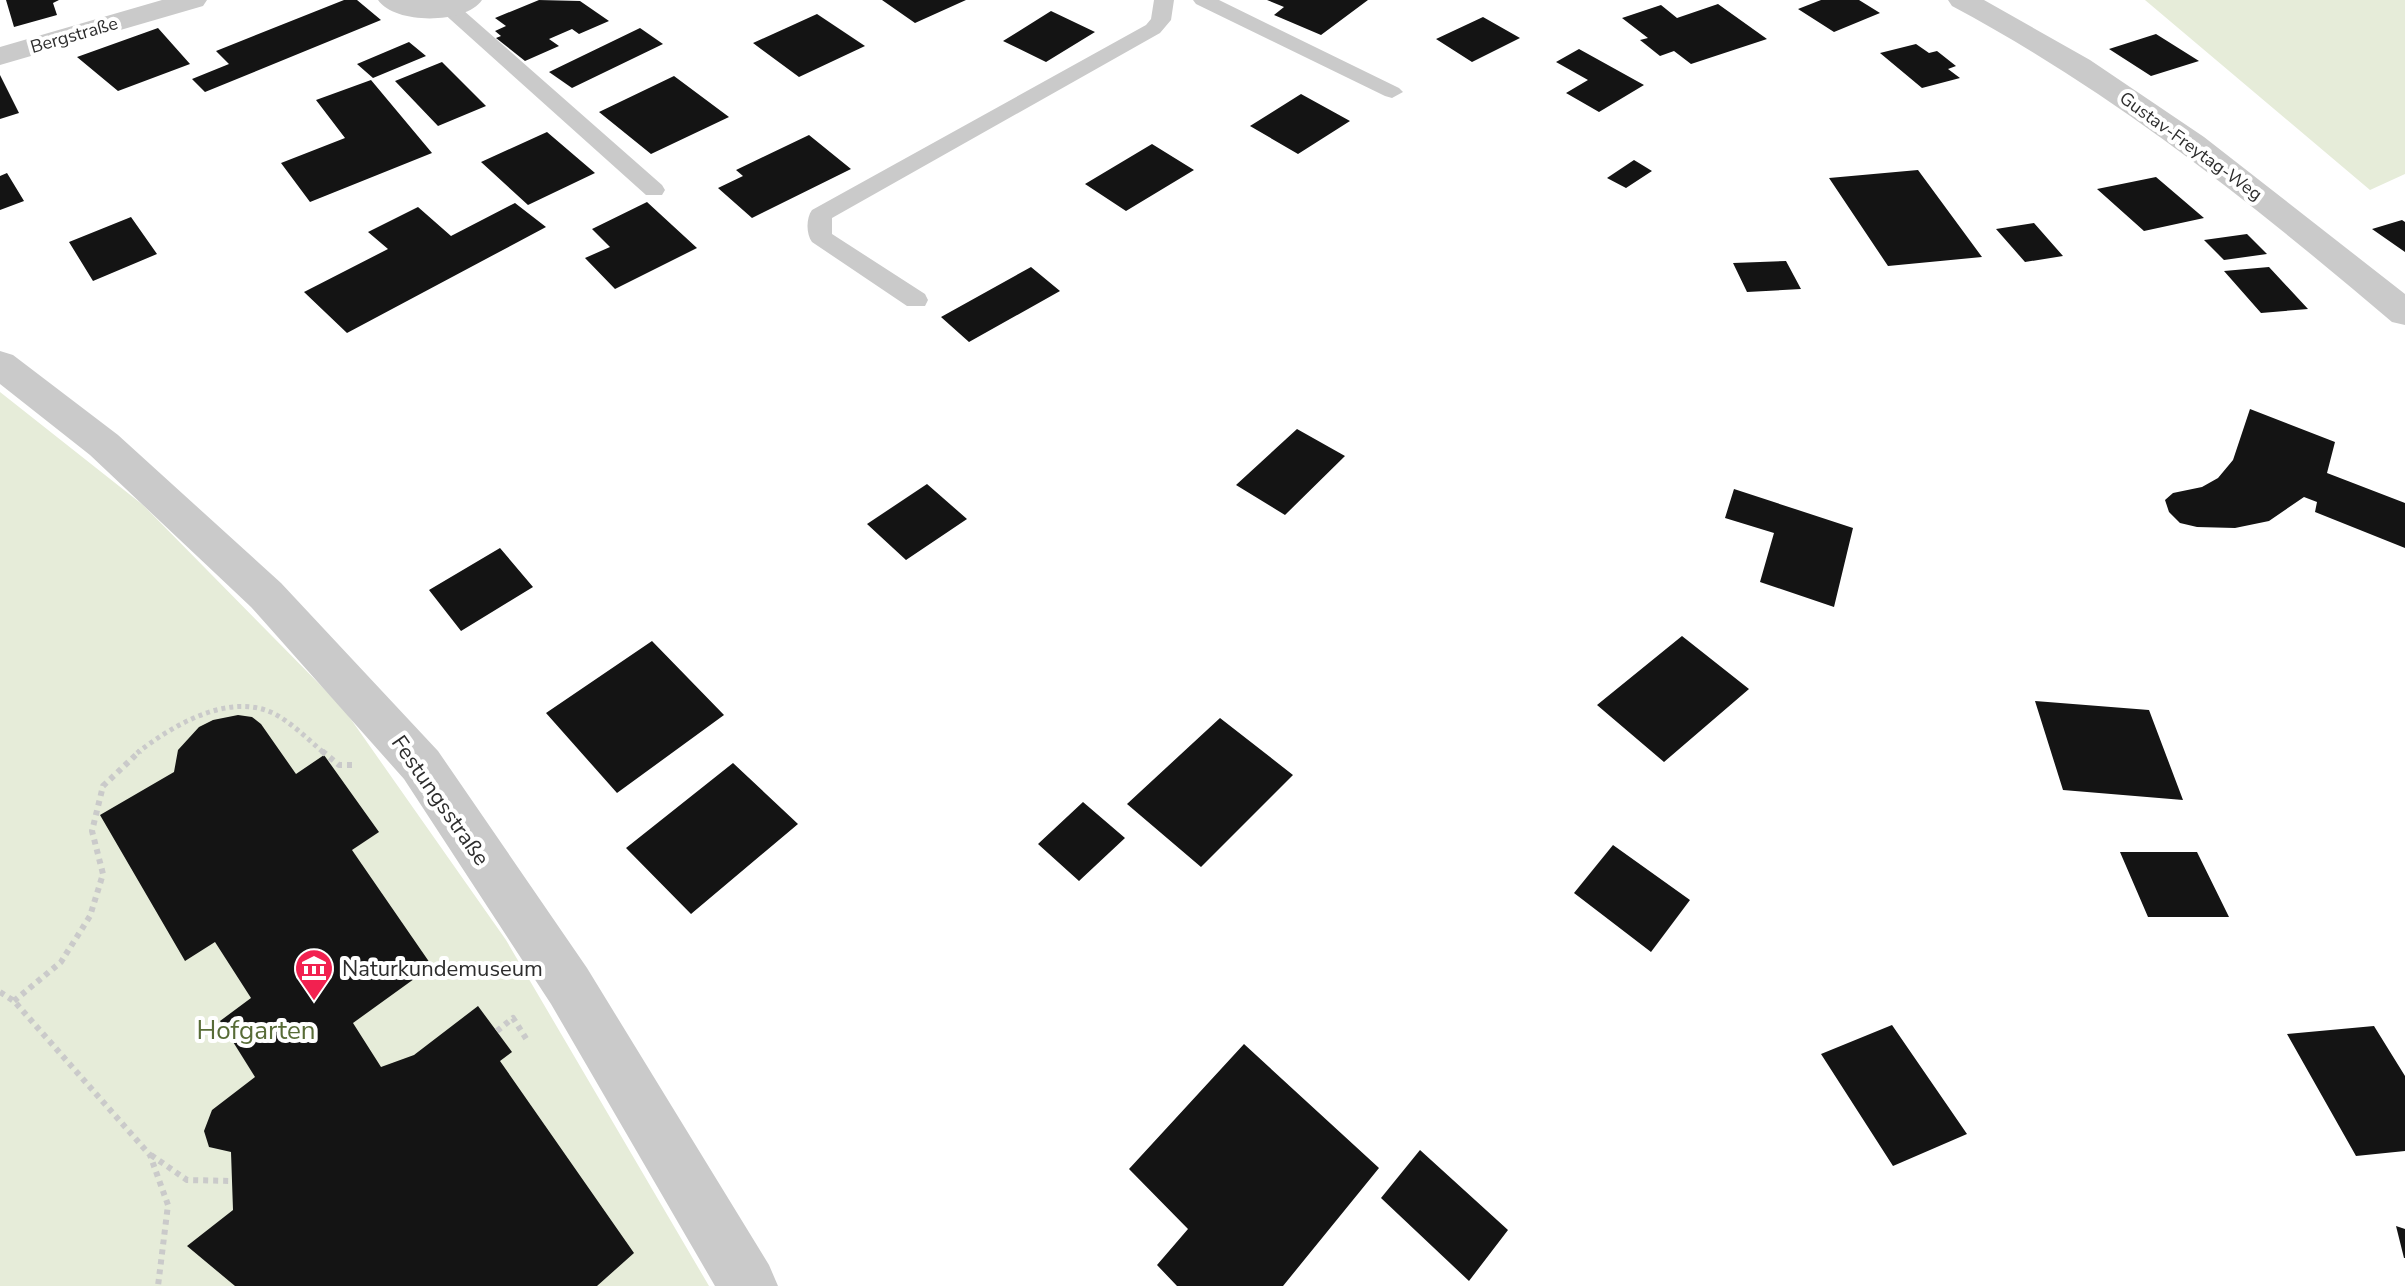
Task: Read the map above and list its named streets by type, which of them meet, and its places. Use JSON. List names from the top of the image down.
{
  "streets": {
    "street": ["Bergstraße", "Gustav-Freytag-Weg", "Festungsstraße"]
  },
  "parks": ["Hofgarten"],
  "places": {
    "museum": ["Naturkundemuseum"]
  }
}
